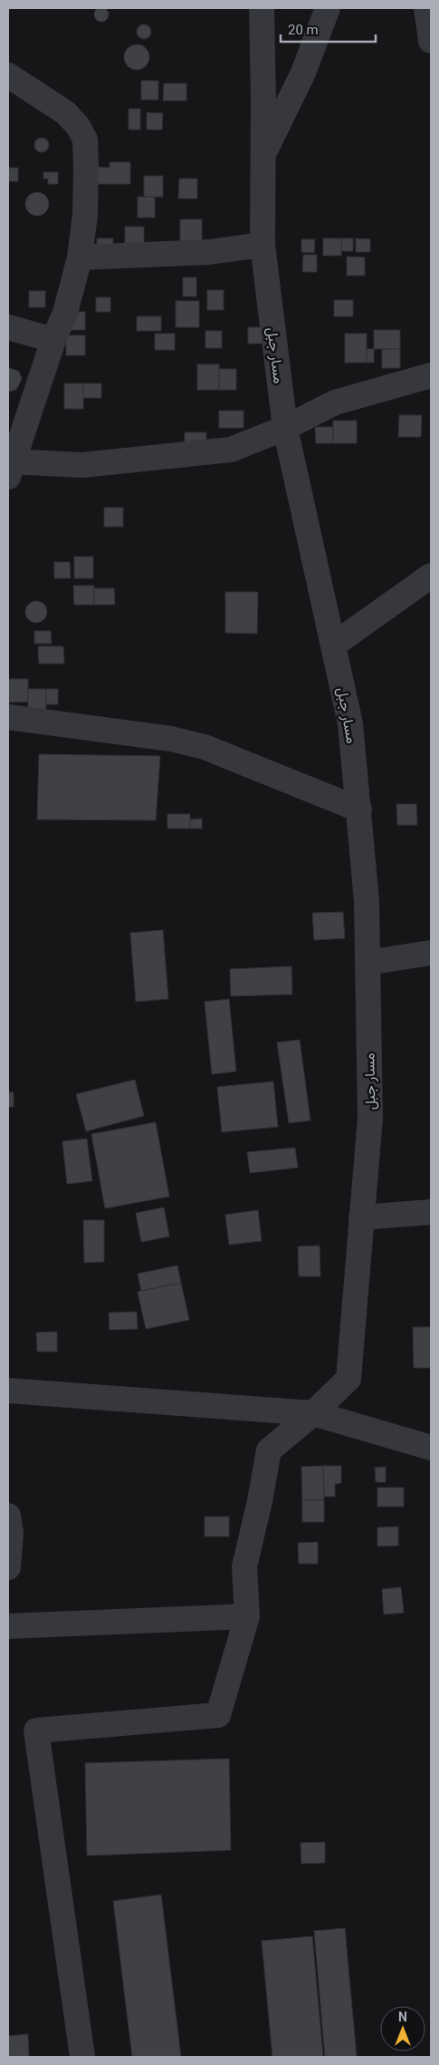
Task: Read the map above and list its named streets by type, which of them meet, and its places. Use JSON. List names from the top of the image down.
{
  "streets": {
    "street": ["مسار جبل"]
  },
  "scale_bar": "20 m",
  "north": "top"
}
